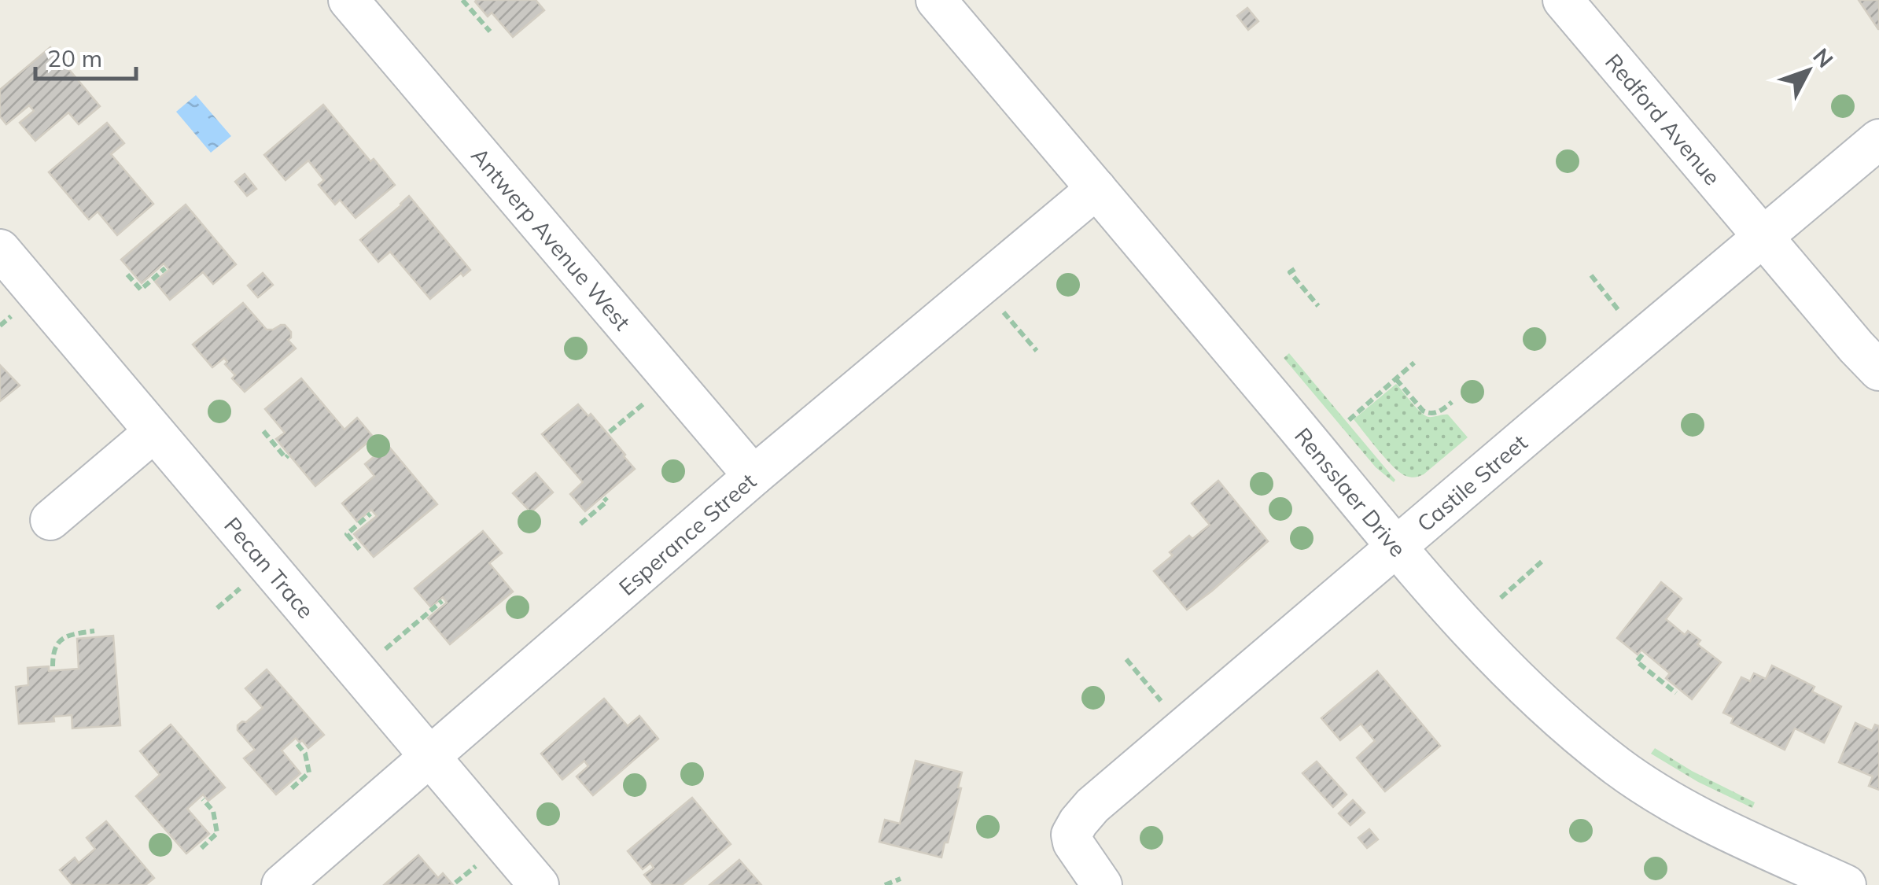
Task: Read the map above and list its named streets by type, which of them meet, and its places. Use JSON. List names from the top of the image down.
{
  "streets": {
    "street": [
      "Redford Avenue",
      "Antwerp Avenue West",
      "Castile Street",
      "Rensslaer Drive",
      "Esperance Street",
      "Pecan Trace"
    ]
  },
  "crossings": [
    ["Redford Avenue", "Castile Street"],
    ["Antwerp Avenue West", "Esperance Street"],
    ["Castile Street", "Rensslaer Drive"],
    ["Rensslaer Drive", "Esperance Street"],
    ["Esperance Street", "Pecan Trace"]
  ],
  "scale_bar": "20 m",
  "north": "top right"
}
